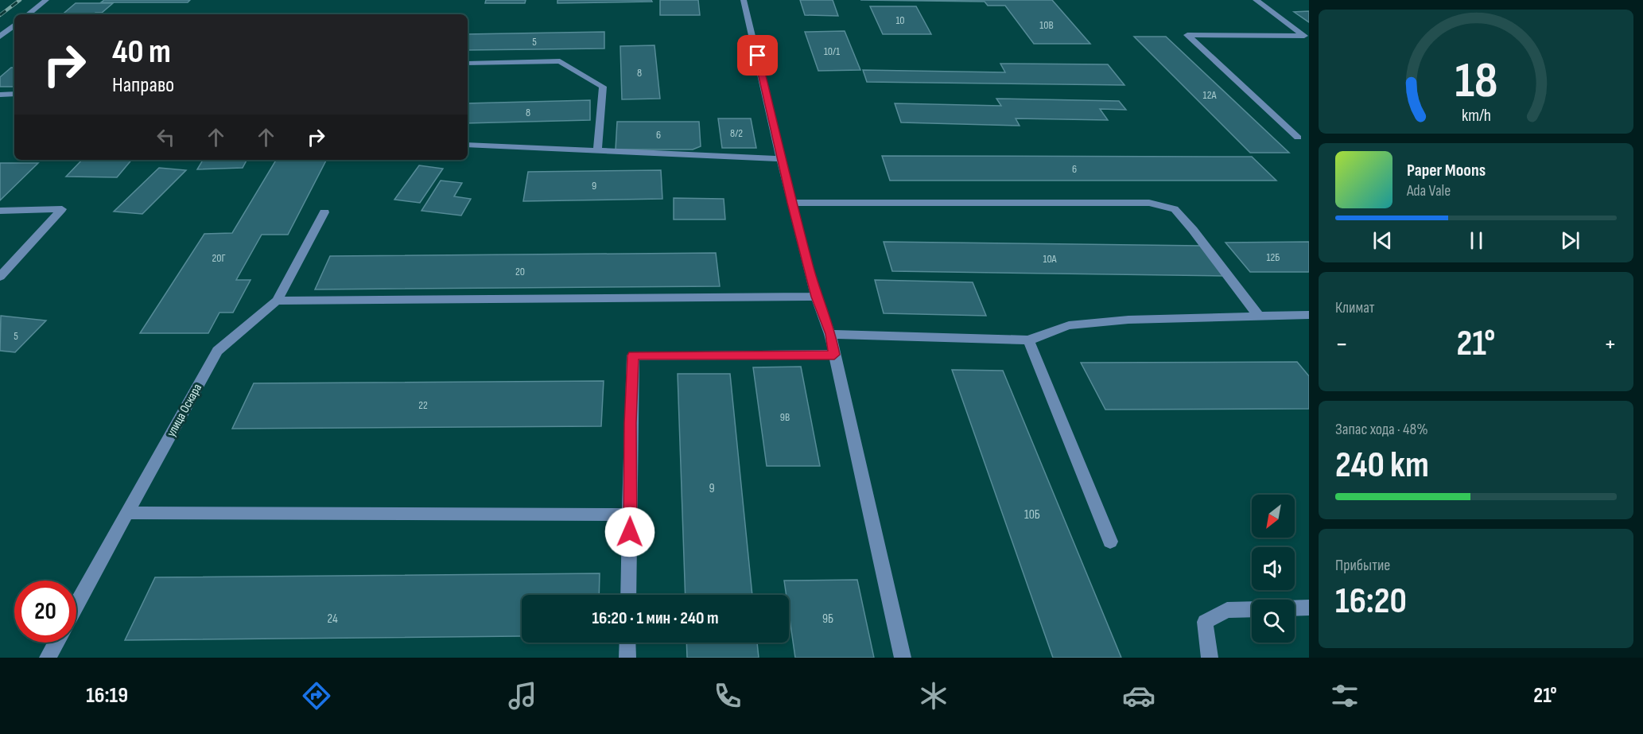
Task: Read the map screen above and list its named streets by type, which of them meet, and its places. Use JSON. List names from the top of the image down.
{
  "streets": {
    "street": ["улица Оскара"]
  },
  "house_numbers": [
    "10",
    "10В",
    "5",
    "10/1",
    "8",
    "12А",
    "8",
    "8/2",
    "6",
    "6",
    "9",
    "12Б",
    "20Г",
    "10А",
    "20",
    "5",
    "22",
    "9В",
    "9",
    "10Б",
    "24",
    "9Б"
  ],
  "north": "bottom left",
  "page": {
    "turn": ["40 m", "Направо"],
    "song": ["Paper Moons", "Ada Vale"],
    "tile": [
      "Климат",
      ["Запас хода · 48%", "240 km"],
      ["Прибытие", "16:20"]
    ],
    "heat": ["−", "21°", "+"],
    "limit": "20",
    "trip": "16:20 · 1 мин · 240 m",
    "tabs": ["16:19", "21°"],
    "gauge": ["18", "km/h"]
  }
}
